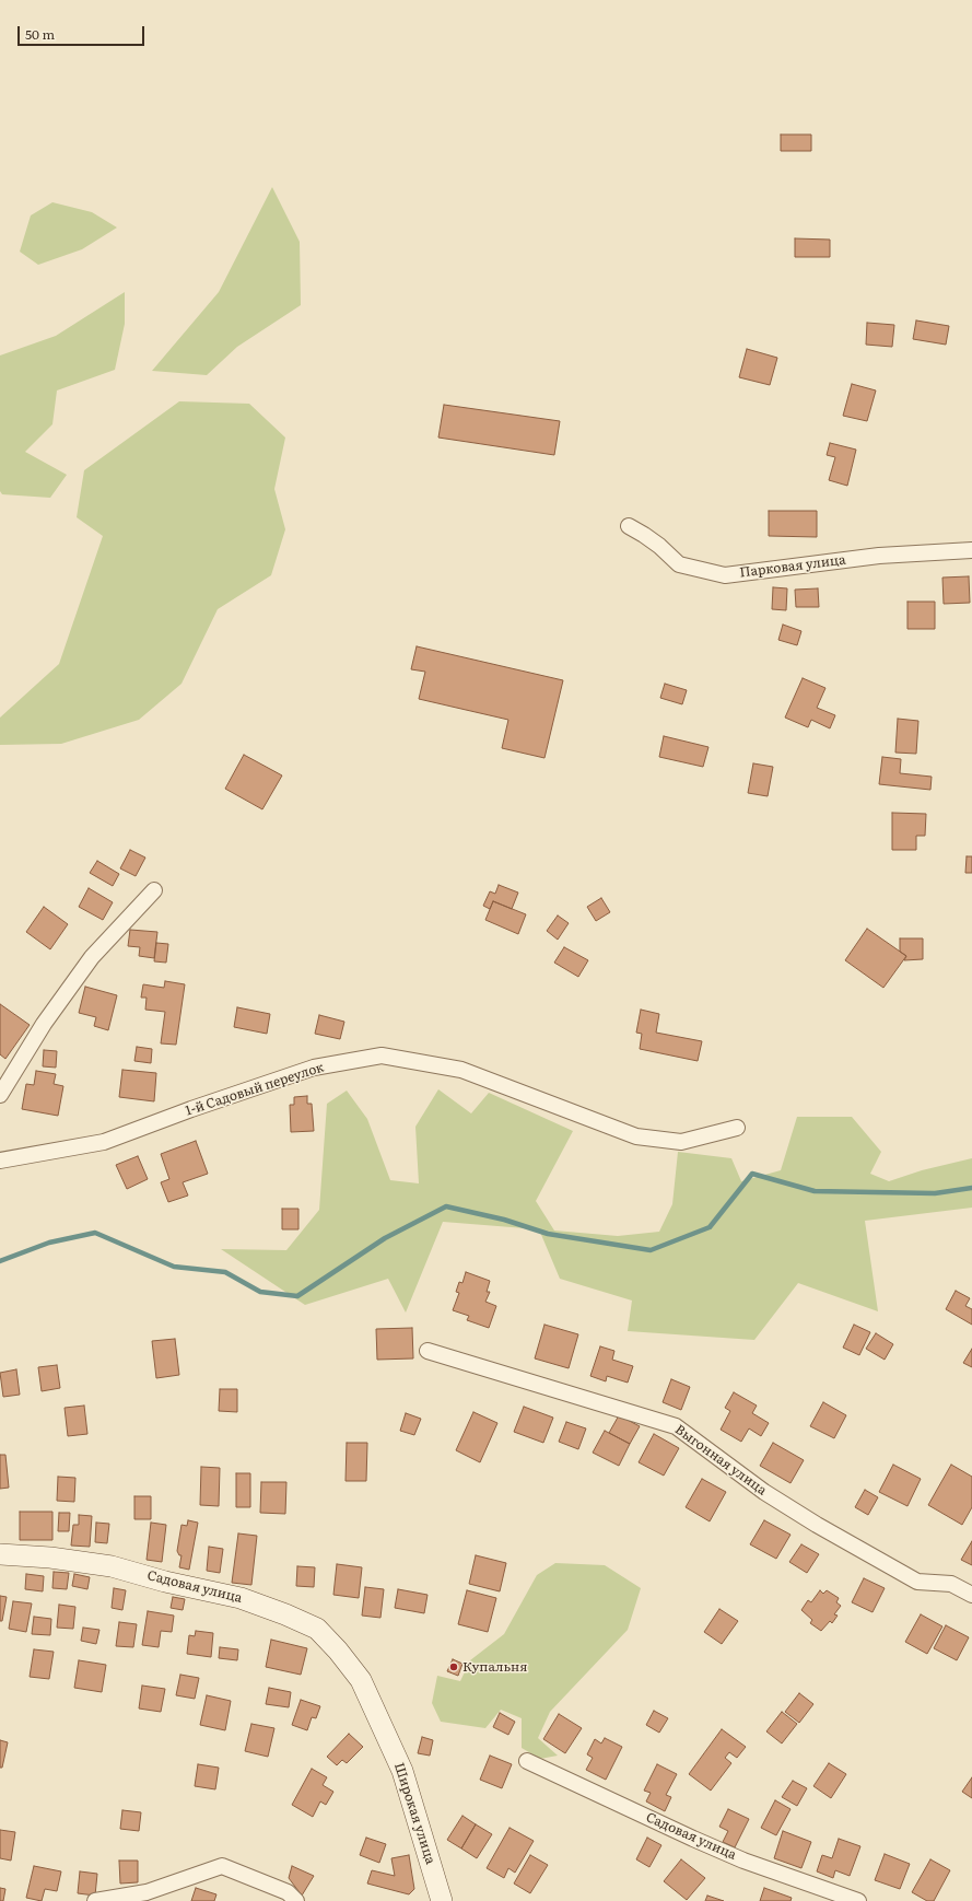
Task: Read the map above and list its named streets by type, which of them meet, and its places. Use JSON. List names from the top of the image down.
{
  "streets": {
    "street": [
      "Парковая улица",
      "1-й Садовый переулок",
      "Выгонная улица",
      "Садовая улица",
      "Широкая улица"
    ]
  },
  "crossings": [
    ["Садовая улица", "Широкая улица"]
  ],
  "places": ["Купальня"],
  "scale_bar": "50 m"
}
